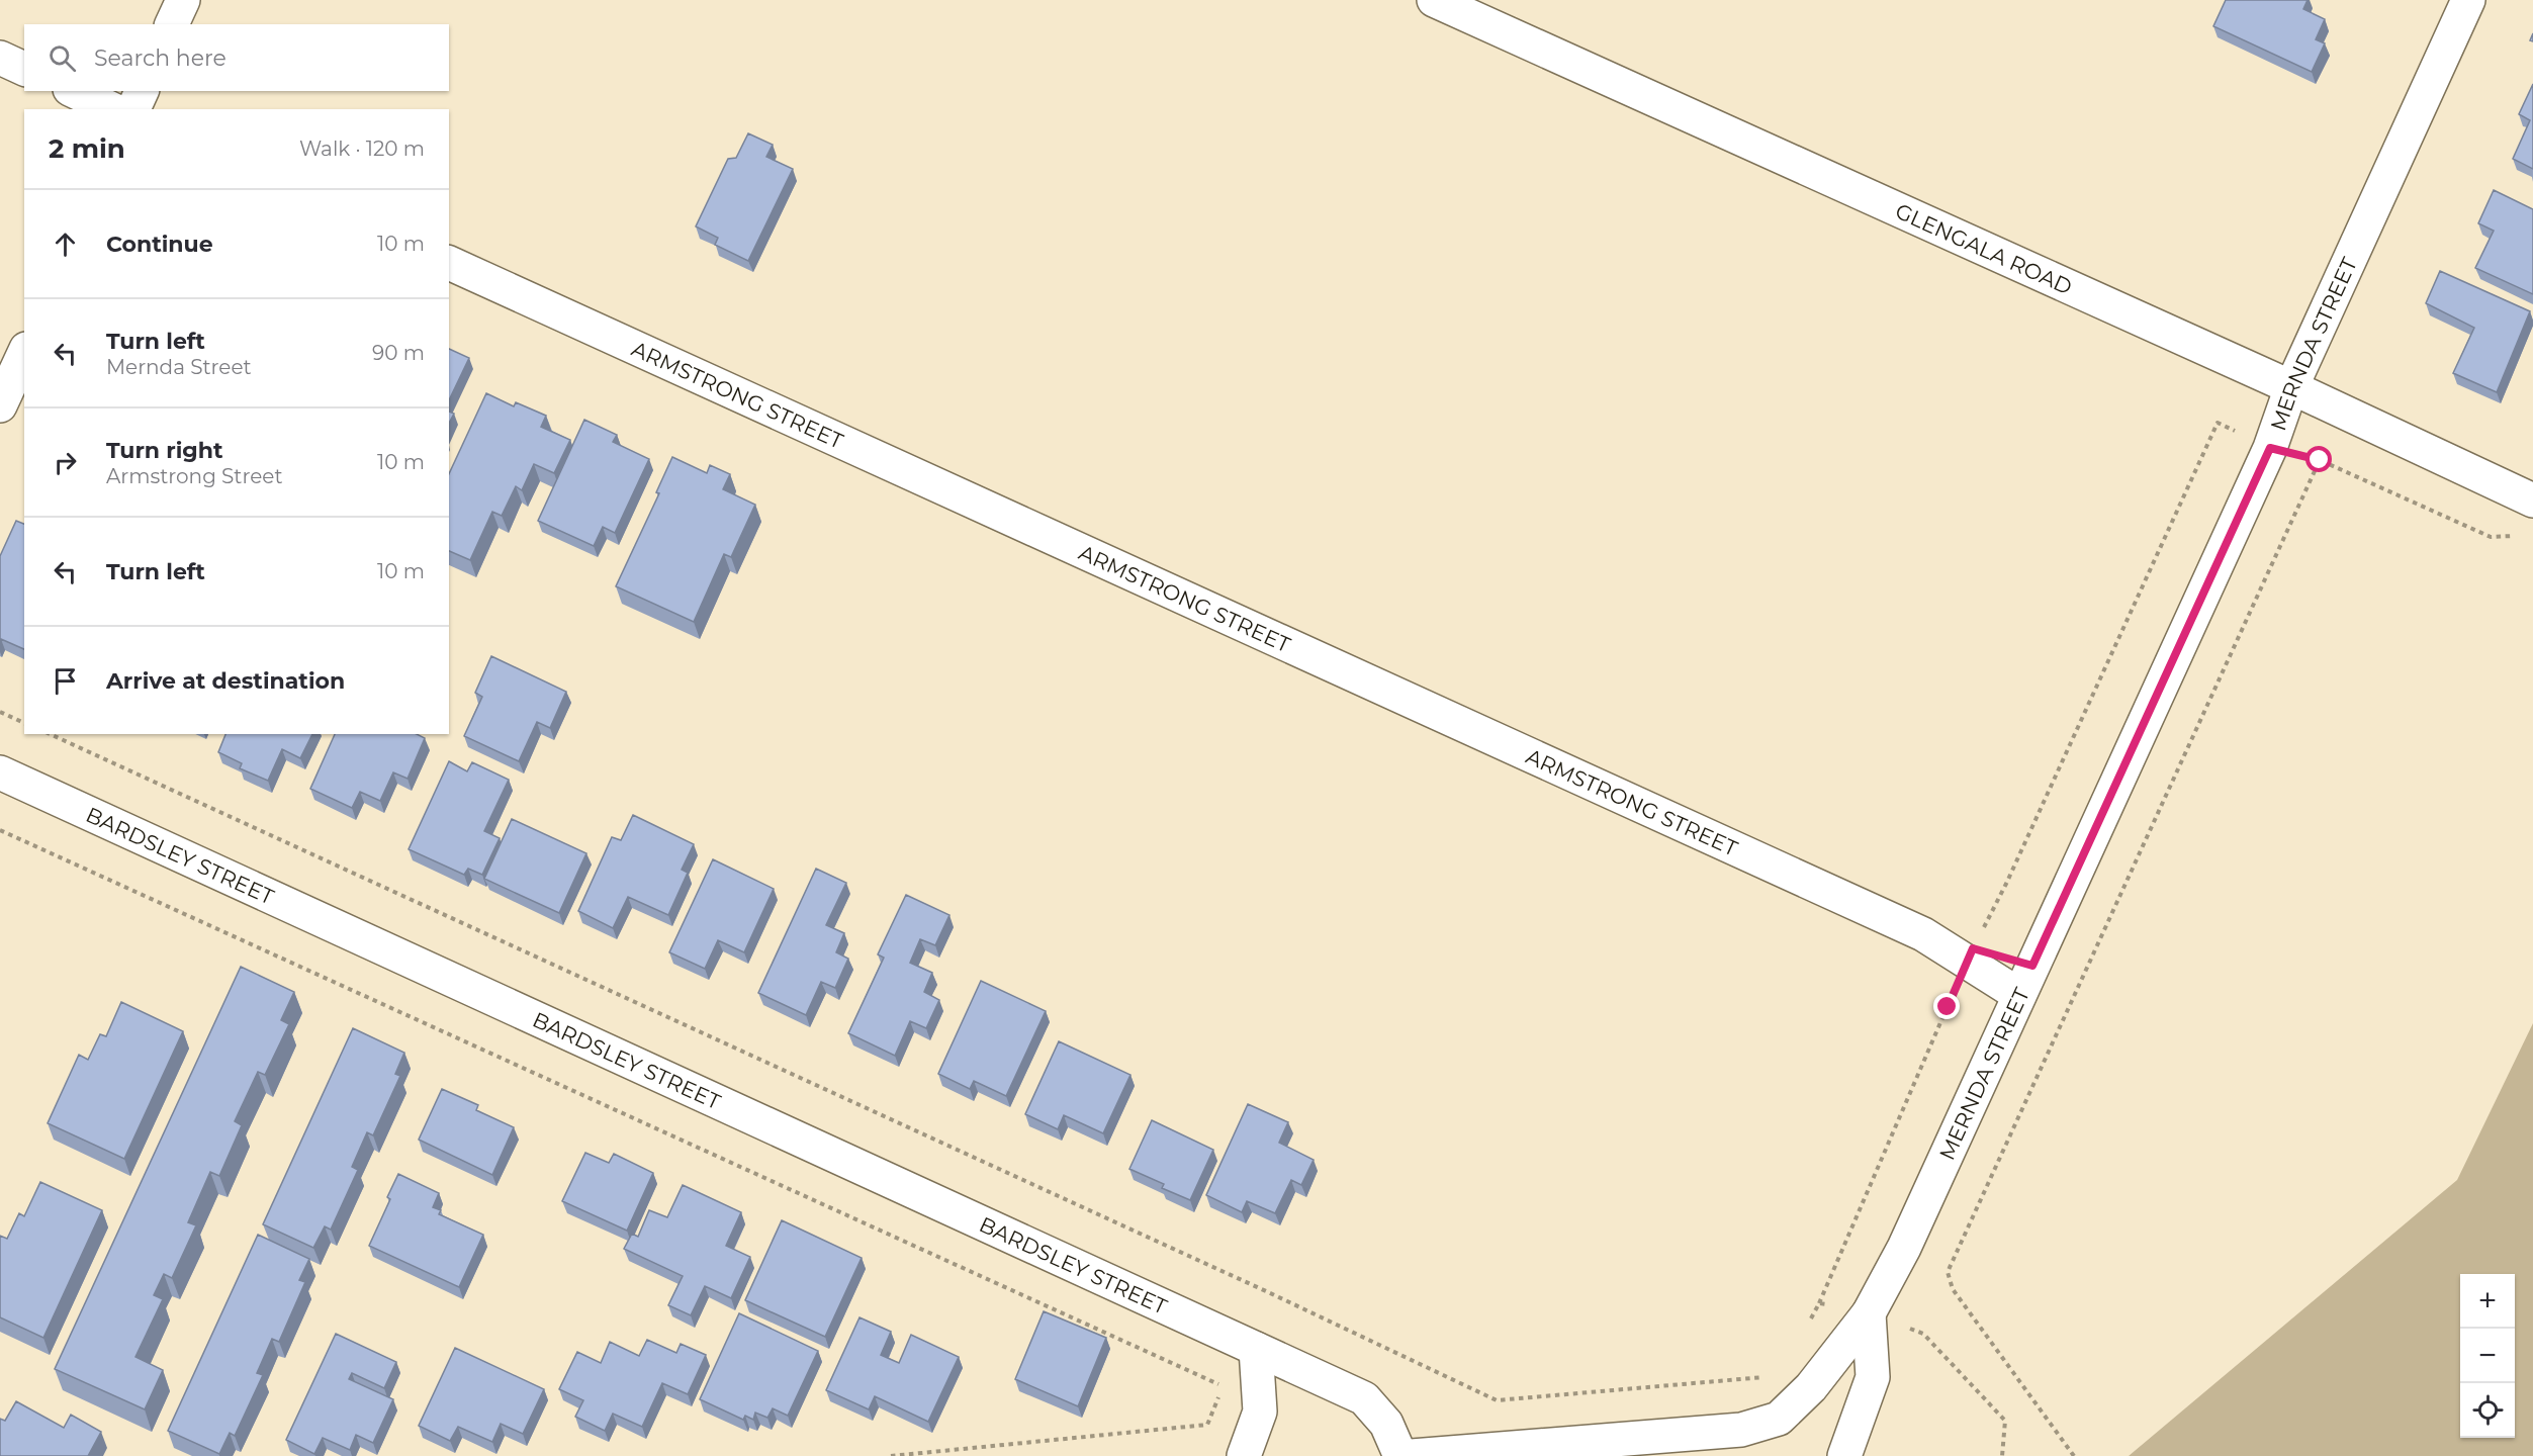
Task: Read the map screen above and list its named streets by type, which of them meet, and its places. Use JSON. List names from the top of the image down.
{
  "streets": {
    "street": [
      "GLENGALA ROAD",
      "MERNDA STREET",
      "ARMSTRONG STREET",
      "BARDSLEY STREET"
    ]
  },
  "crossings": [
    ["GLENGALA ROAD", "MERNDA STREET"],
    ["MERNDA STREET", "ARMSTRONG STREET"]
  ],
  "page": {
    "search": "Search here",
    "heading": ["2 min", "Walk · 120 m"],
    "list": [
      ["Continue", "10 m"],
      ["Turn left", "Mernda Street", "90 m"],
      ["Turn right", "Armstrong Street", "10 m"],
      ["Turn left", "10 m"],
      "Arrive at destination"
    ],
    "map_buttons": ["+", "−"]
  }
}
